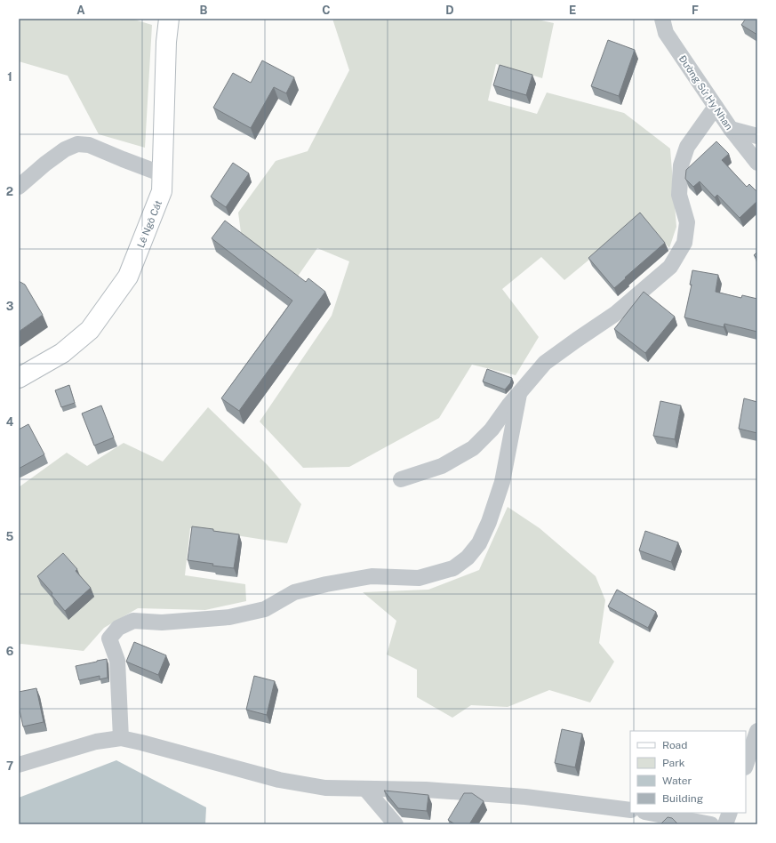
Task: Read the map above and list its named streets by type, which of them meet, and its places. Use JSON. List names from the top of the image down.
{
  "streets": {
    "street": ["Đường Sử Hy Nhan", "Lê Ngô Cát"]
  },
  "legend": [
    "Road",
    "Park",
    "Water",
    "Building"
  ],
  "grid": {
    "columns": [
      "A",
      "B",
      "C",
      "D",
      "E",
      "F"
    ],
    "rows": [
      "1",
      "2",
      "3",
      "4",
      "5",
      "6",
      "7"
    ]
  }
}
